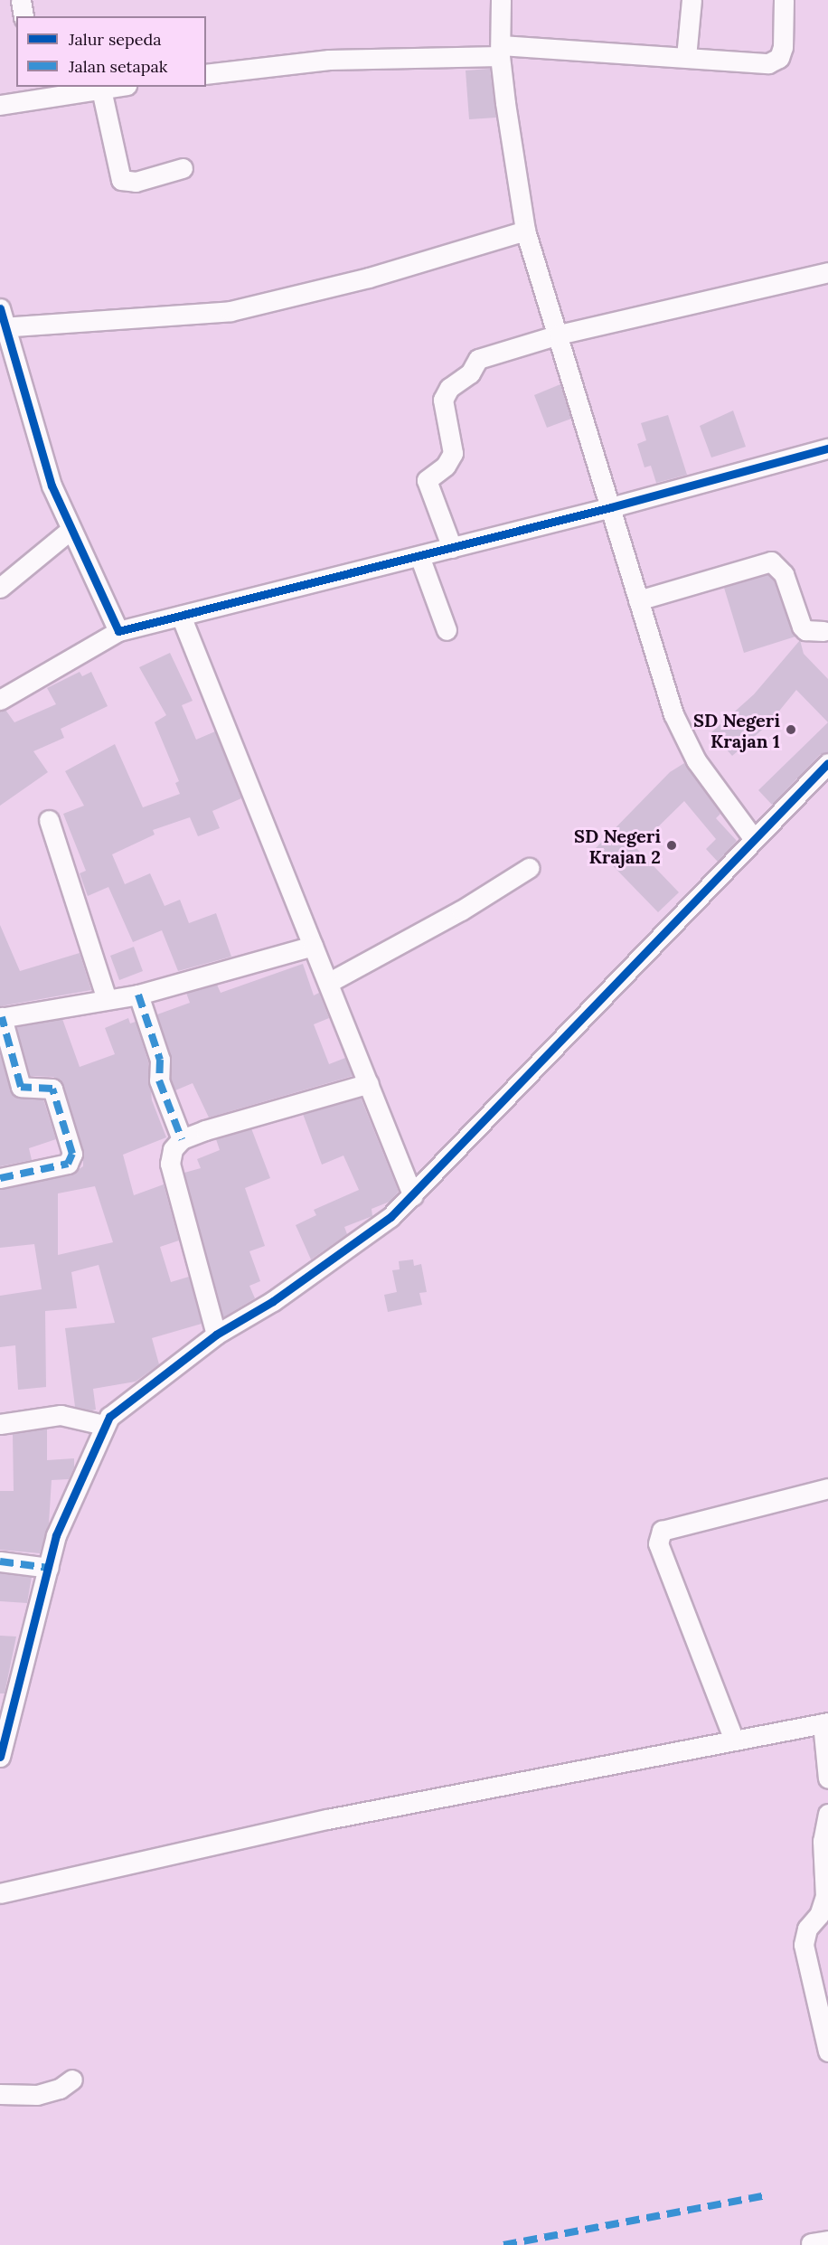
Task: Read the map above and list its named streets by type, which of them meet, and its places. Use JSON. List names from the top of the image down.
{
  "places": ["SD Negeri Krajan 1", "SD Negeri Krajan 2"],
  "legend": ["Jalur sepeda", "Jalan setapak"]
}
